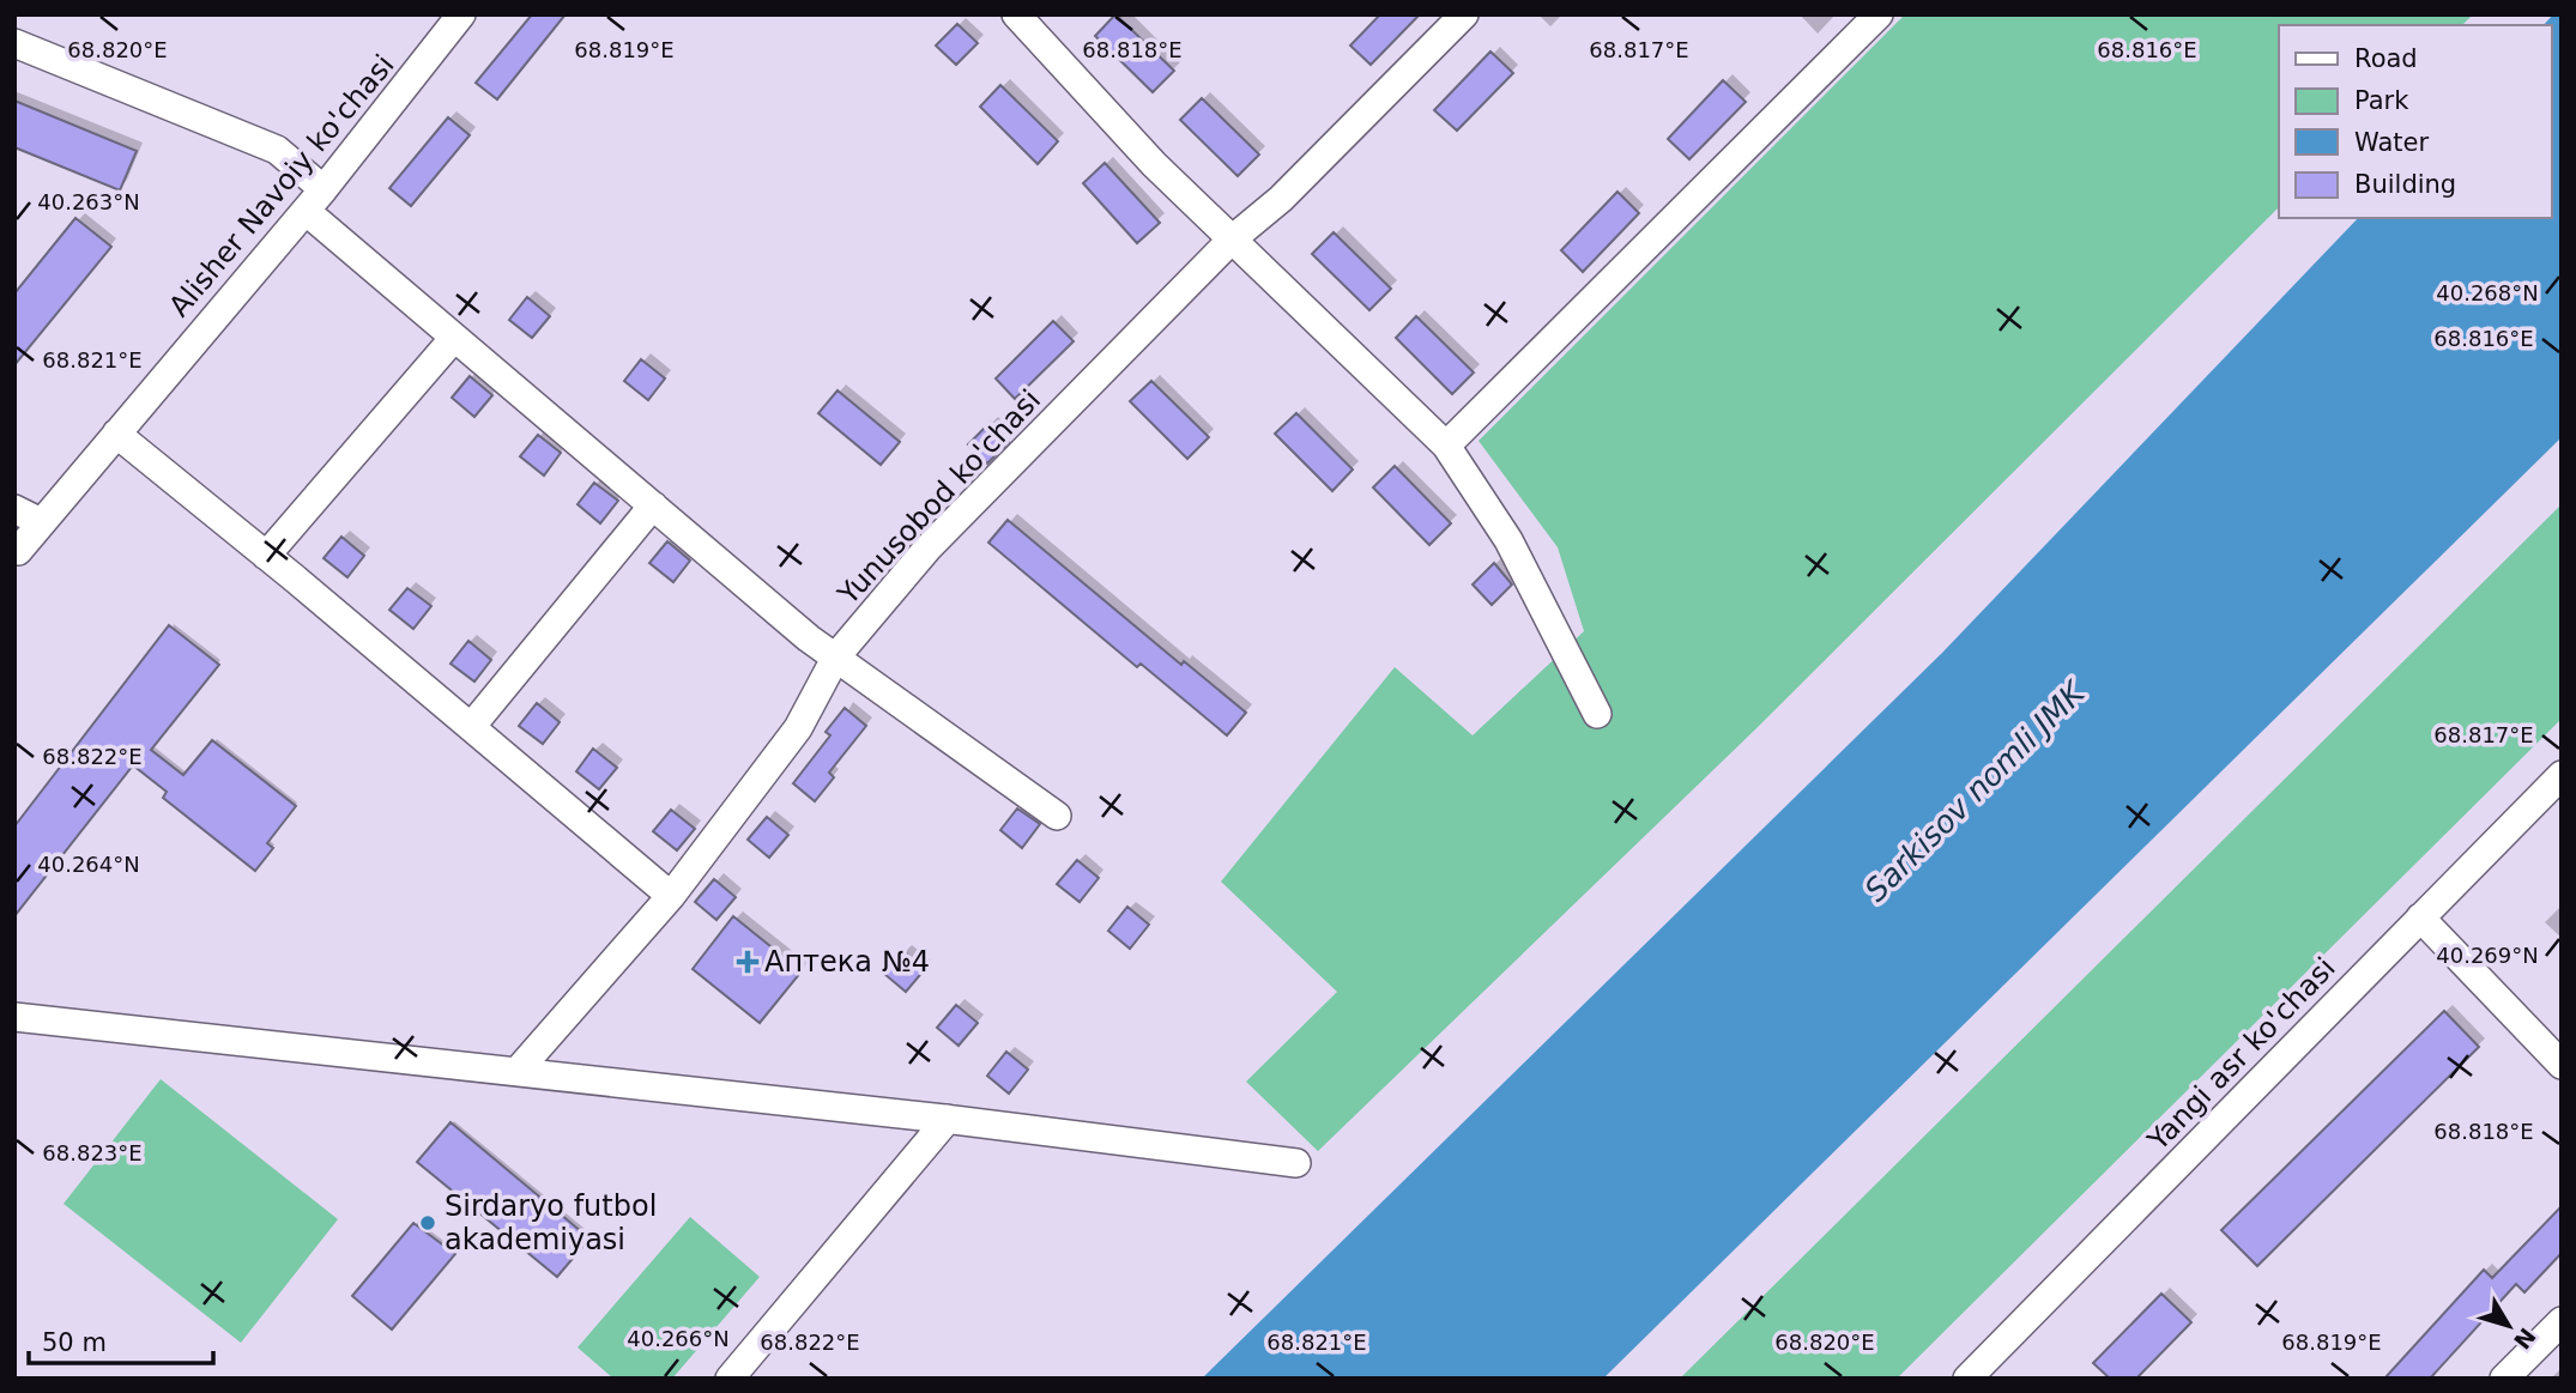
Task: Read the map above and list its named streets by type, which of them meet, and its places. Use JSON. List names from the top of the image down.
{
  "streets": {
    "street": ["Alisher Navoiy ko'chasi", "Yunusobod ko'chasi", "Yangi asr ko'chasi"]
  },
  "water": ["Sarkisov nomli JMK"],
  "places": {
    "health": ["Аптека №4"],
    "other": ["Sirdaryo futbol akademiyasi"]
  },
  "legend": [
    "Road",
    "Park",
    "Water",
    "Building"
  ],
  "scale_bar": "50 m",
  "north": "bottom right",
  "coordinates": [
    "68.820°E",
    "68.819°E",
    "68.818°E",
    "68.817°E",
    "68.816°E",
    "40.263°N",
    "40.268°N",
    "68.821°E",
    "68.822°E",
    "40.264°N",
    "40.269°N",
    "68.823°E",
    "40.266°N"
  ]
}
